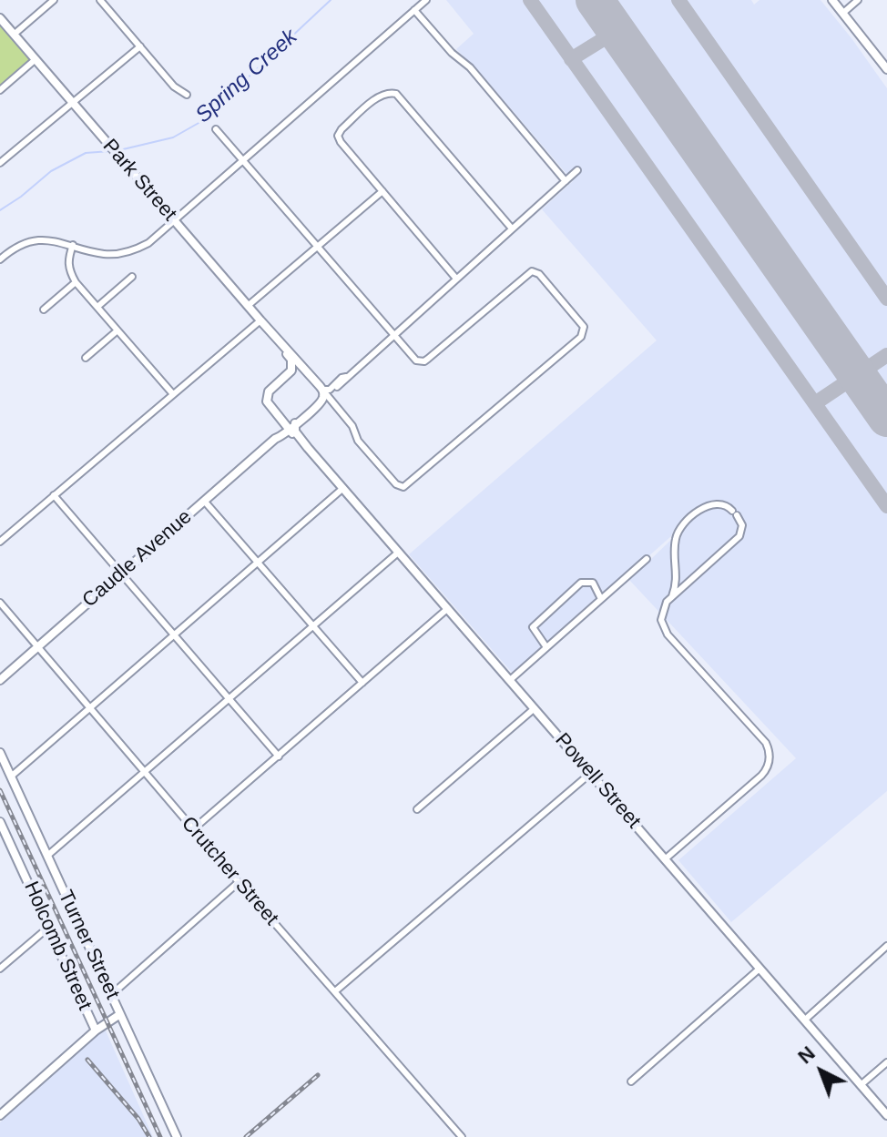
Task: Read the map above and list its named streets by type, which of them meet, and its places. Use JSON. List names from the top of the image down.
{
  "streets": {
    "street": [
      "Park Street",
      "Caudle Avenue",
      "Powell Street",
      "Crutcher Street",
      "Turner Street",
      "Holcomb Street"
    ]
  },
  "crossings": [
    ["Caudle Avenue", "Powell Street"],
    ["Caudle Avenue", "Crutcher Street"]
  ],
  "water": ["Spring Creek"],
  "north": "top left"
}
